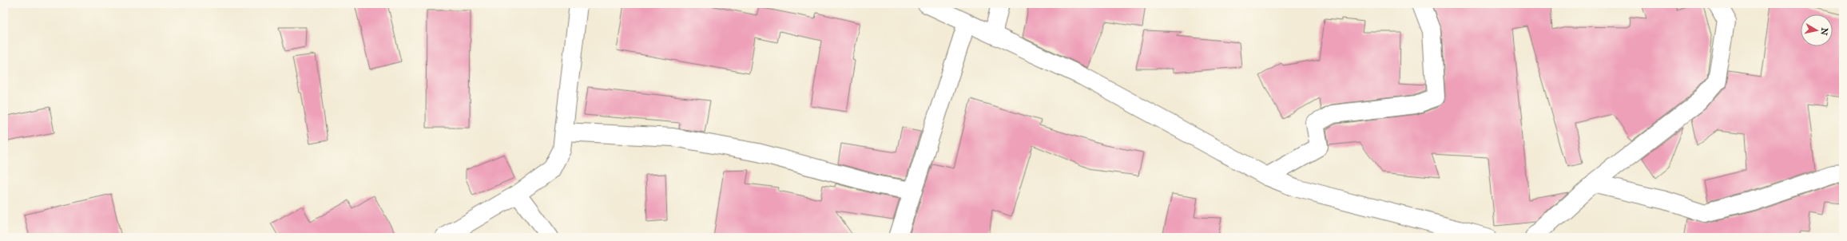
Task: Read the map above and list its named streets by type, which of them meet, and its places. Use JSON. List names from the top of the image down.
{
  "north": "right"
}
